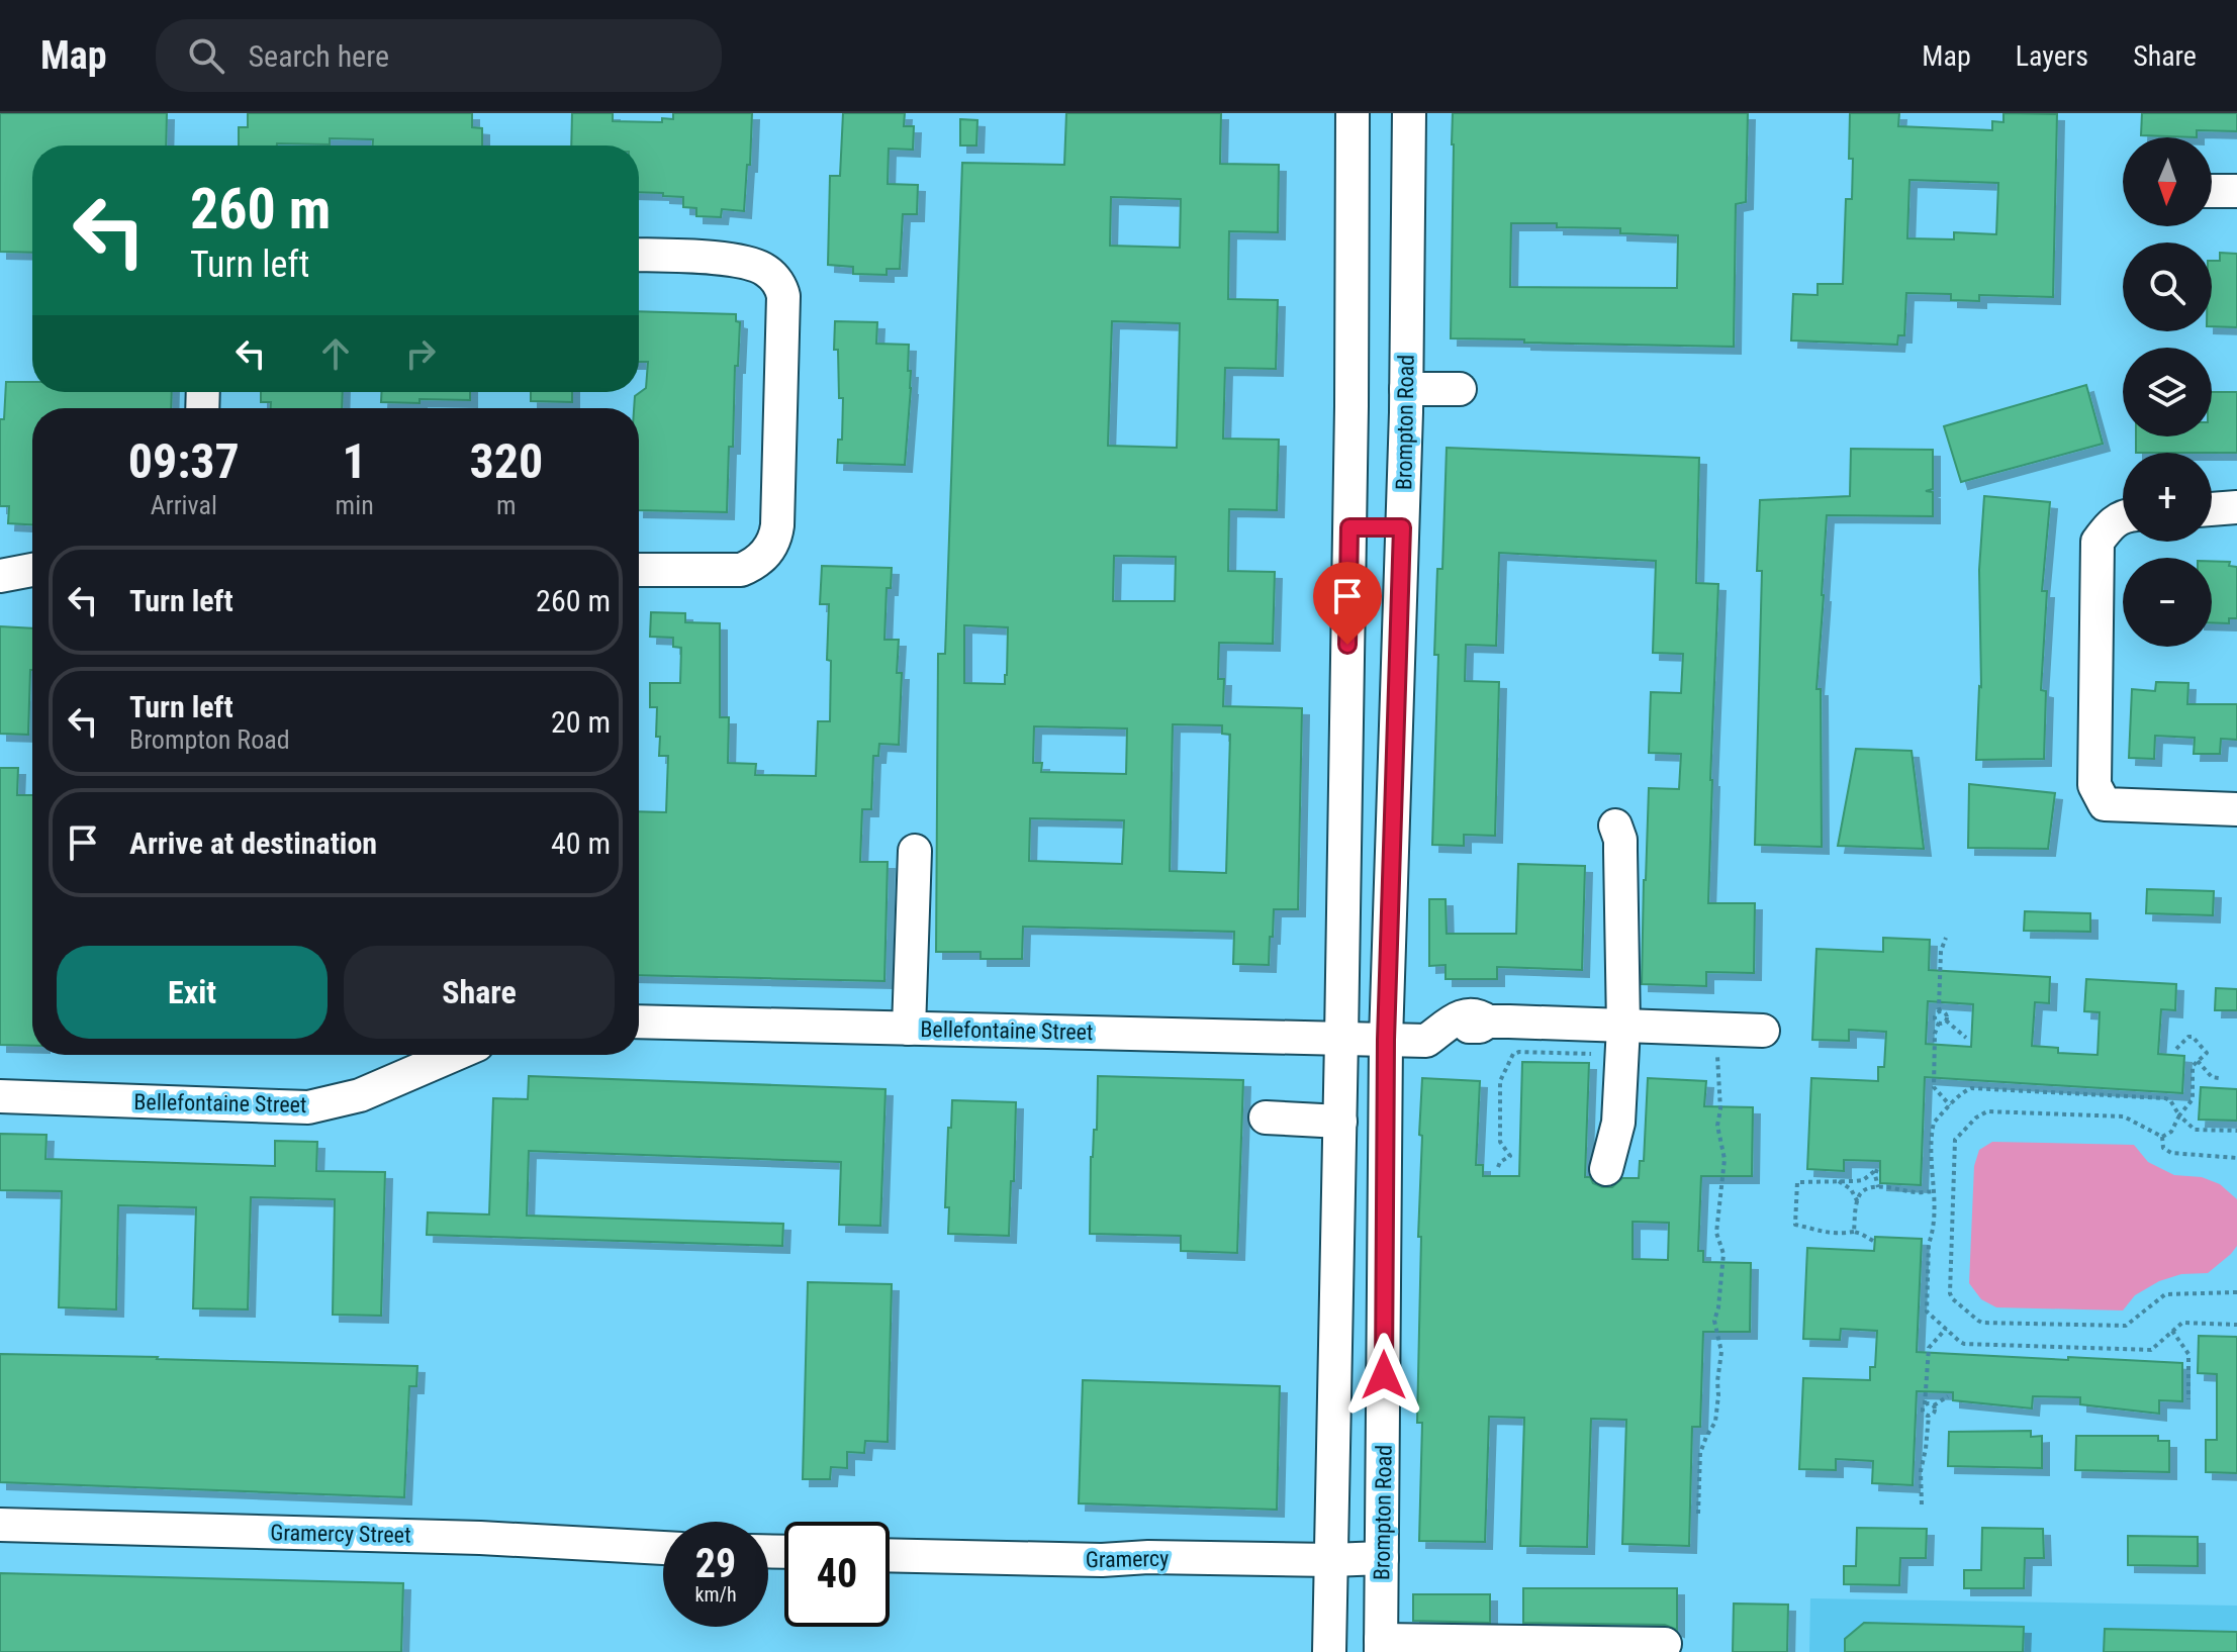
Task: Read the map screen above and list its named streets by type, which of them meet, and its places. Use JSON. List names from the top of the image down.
{
  "streets": {
    "street": [
      "Brompton Road",
      "Bellefontaine Street",
      "Gramercy Street",
      "Gramercy"
    ]
  },
  "crossings": [
    ["Brompton Road", "Bellefontaine Street"],
    ["Brompton Road", "Gramercy"]
  ],
  "north": "bottom",
  "page": {
    "header": "Map",
    "search": "Search here",
    "nav": ["Map", "Layers", "Share"],
    "map_buttons": ["+", "−"],
    "turn": ["260 m", "Turn left"],
    "eta": [
      "09:37",
      "Arrival",
      "1",
      "min",
      "320",
      "m"
    ],
    "list": [
      {
        "name": "Turn left",
        "value": "260 m"
      },
      {
        "name": "Turn left",
        "note": "Brompton Road",
        "value": "20 m"
      },
      {
        "name": "Arrive at destination",
        "value": "40 m"
      }
    ],
    "buttons": ["Exit", "Share"],
    "speed": "29 km/h",
    "limit": "40"
  }
}
